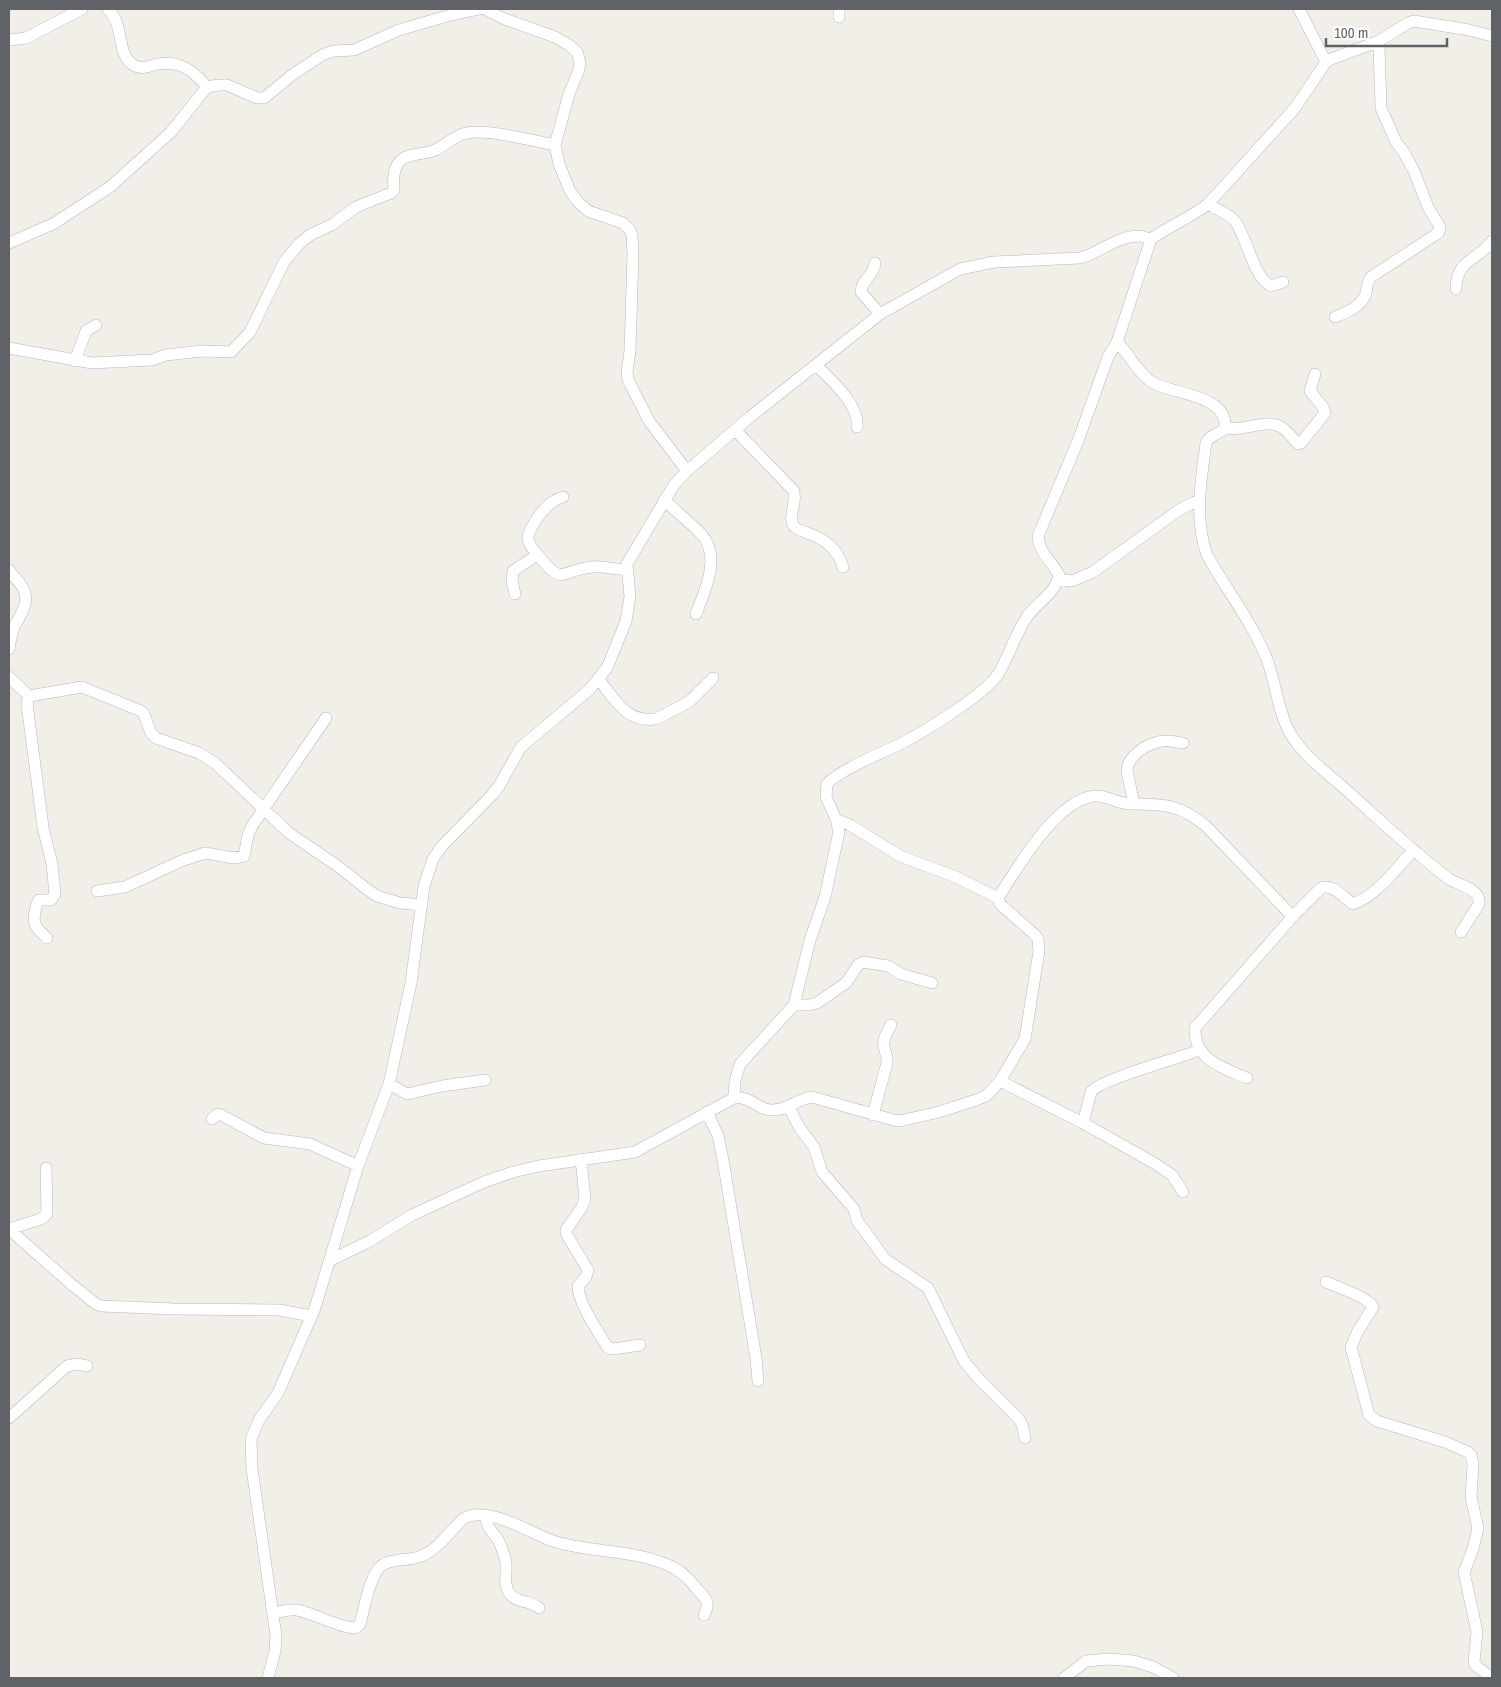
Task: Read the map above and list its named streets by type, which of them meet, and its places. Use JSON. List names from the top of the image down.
{
  "scale_bar": "100 m"
}
